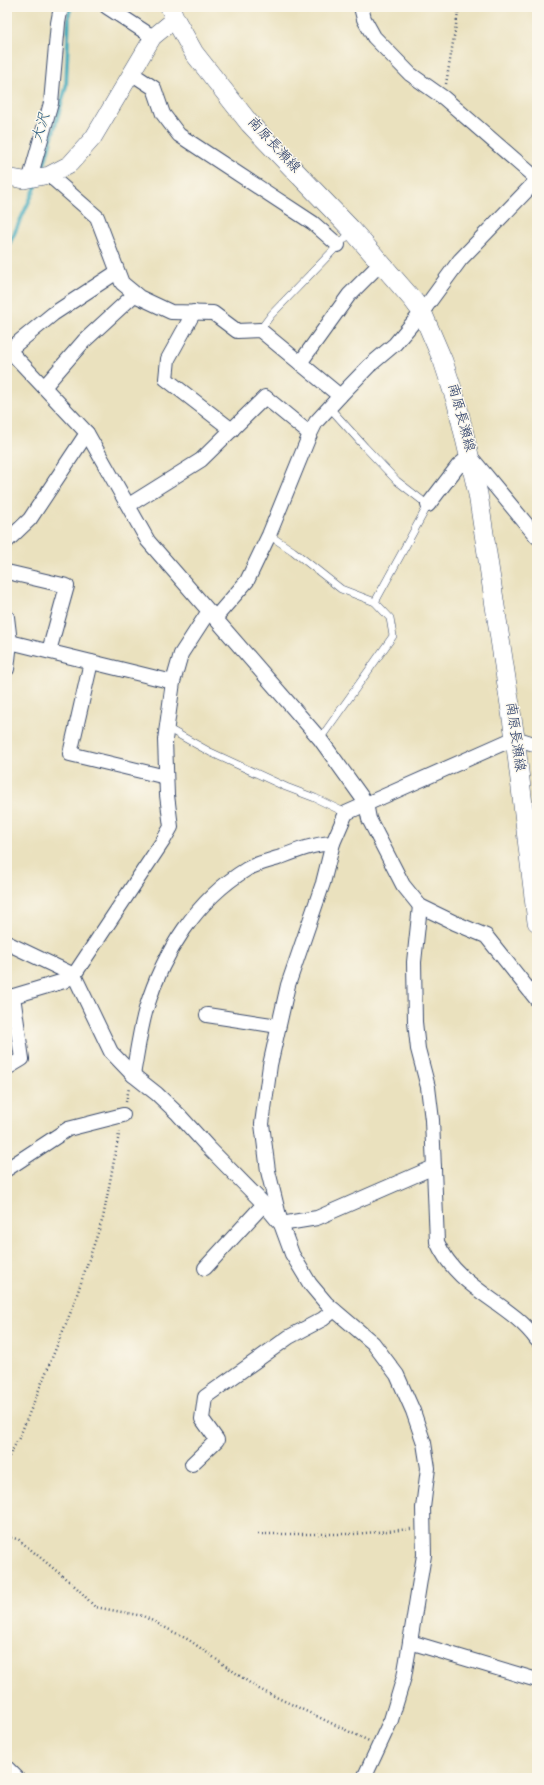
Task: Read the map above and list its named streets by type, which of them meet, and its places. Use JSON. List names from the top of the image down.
{
  "streets": {
    "main road": ["南原長瀬線"]
  },
  "water": ["大沢"]
}
